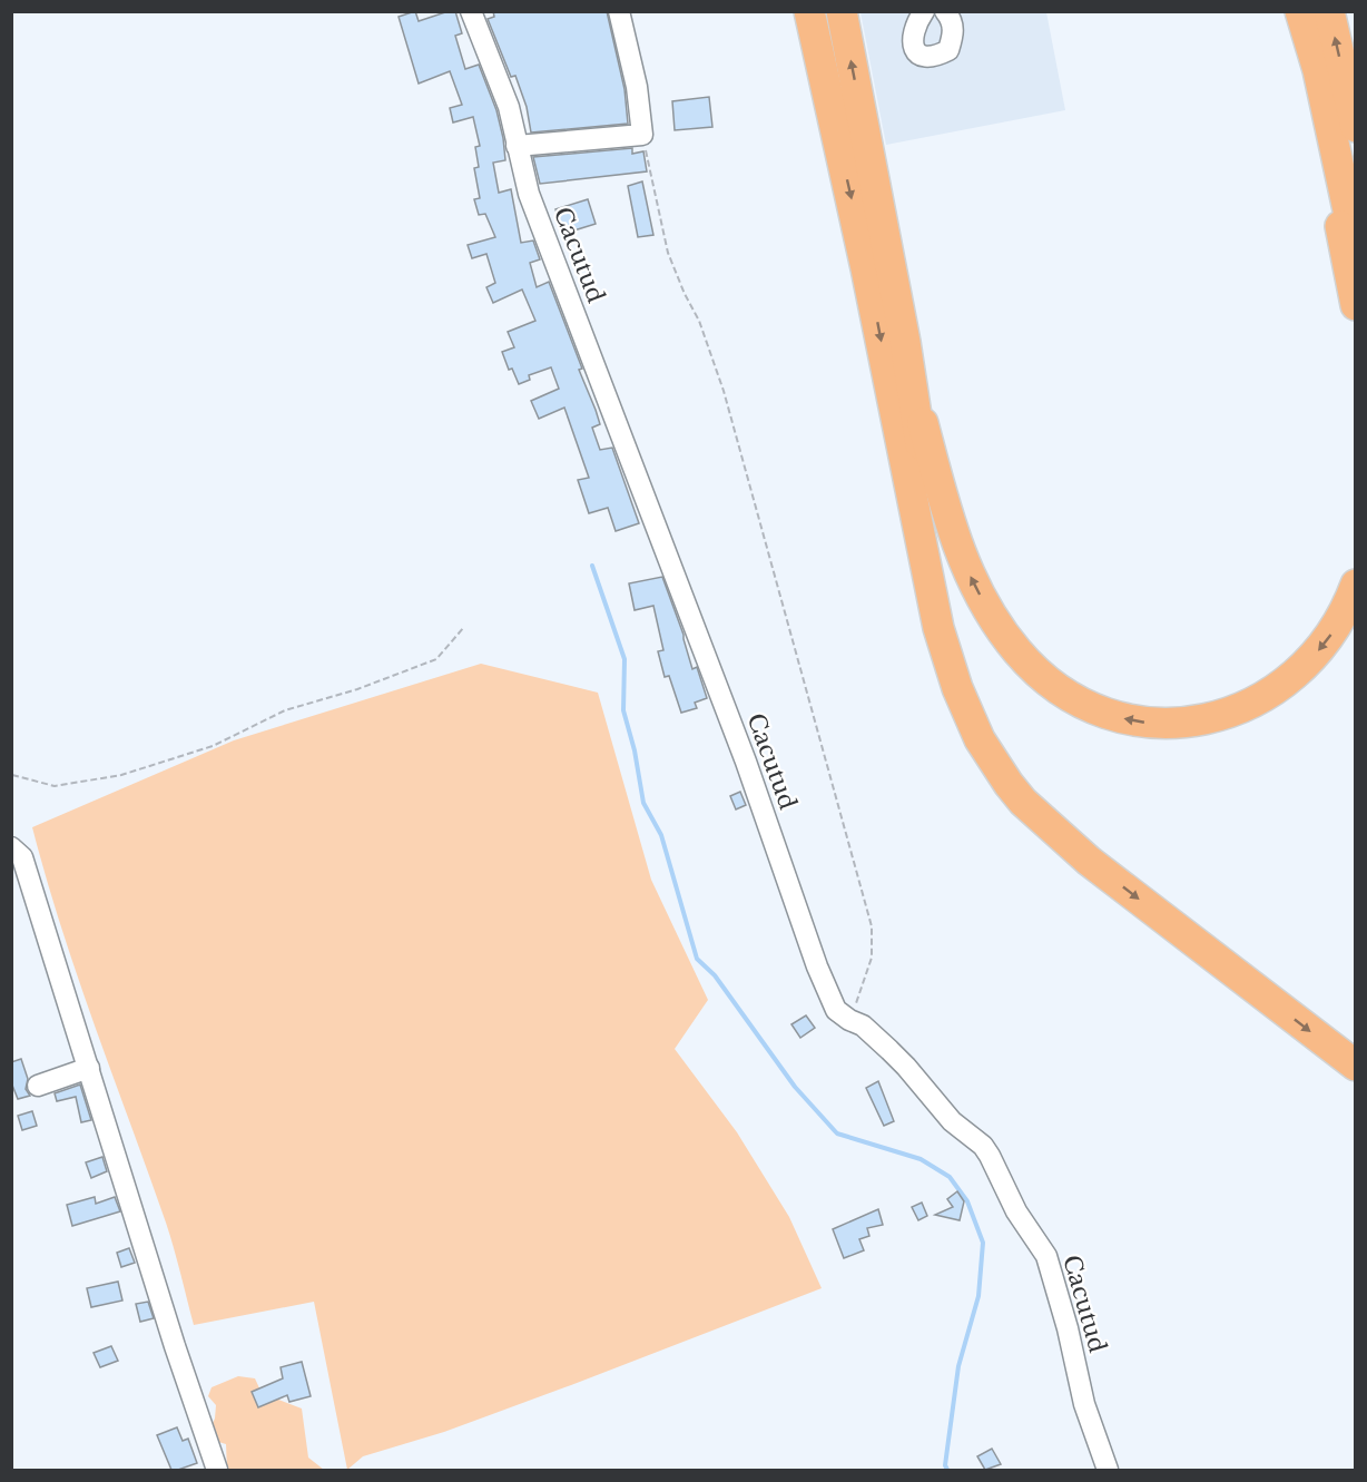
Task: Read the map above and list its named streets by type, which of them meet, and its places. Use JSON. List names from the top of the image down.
{
  "streets": {
    "street": ["Cacutud"]
  }
}
